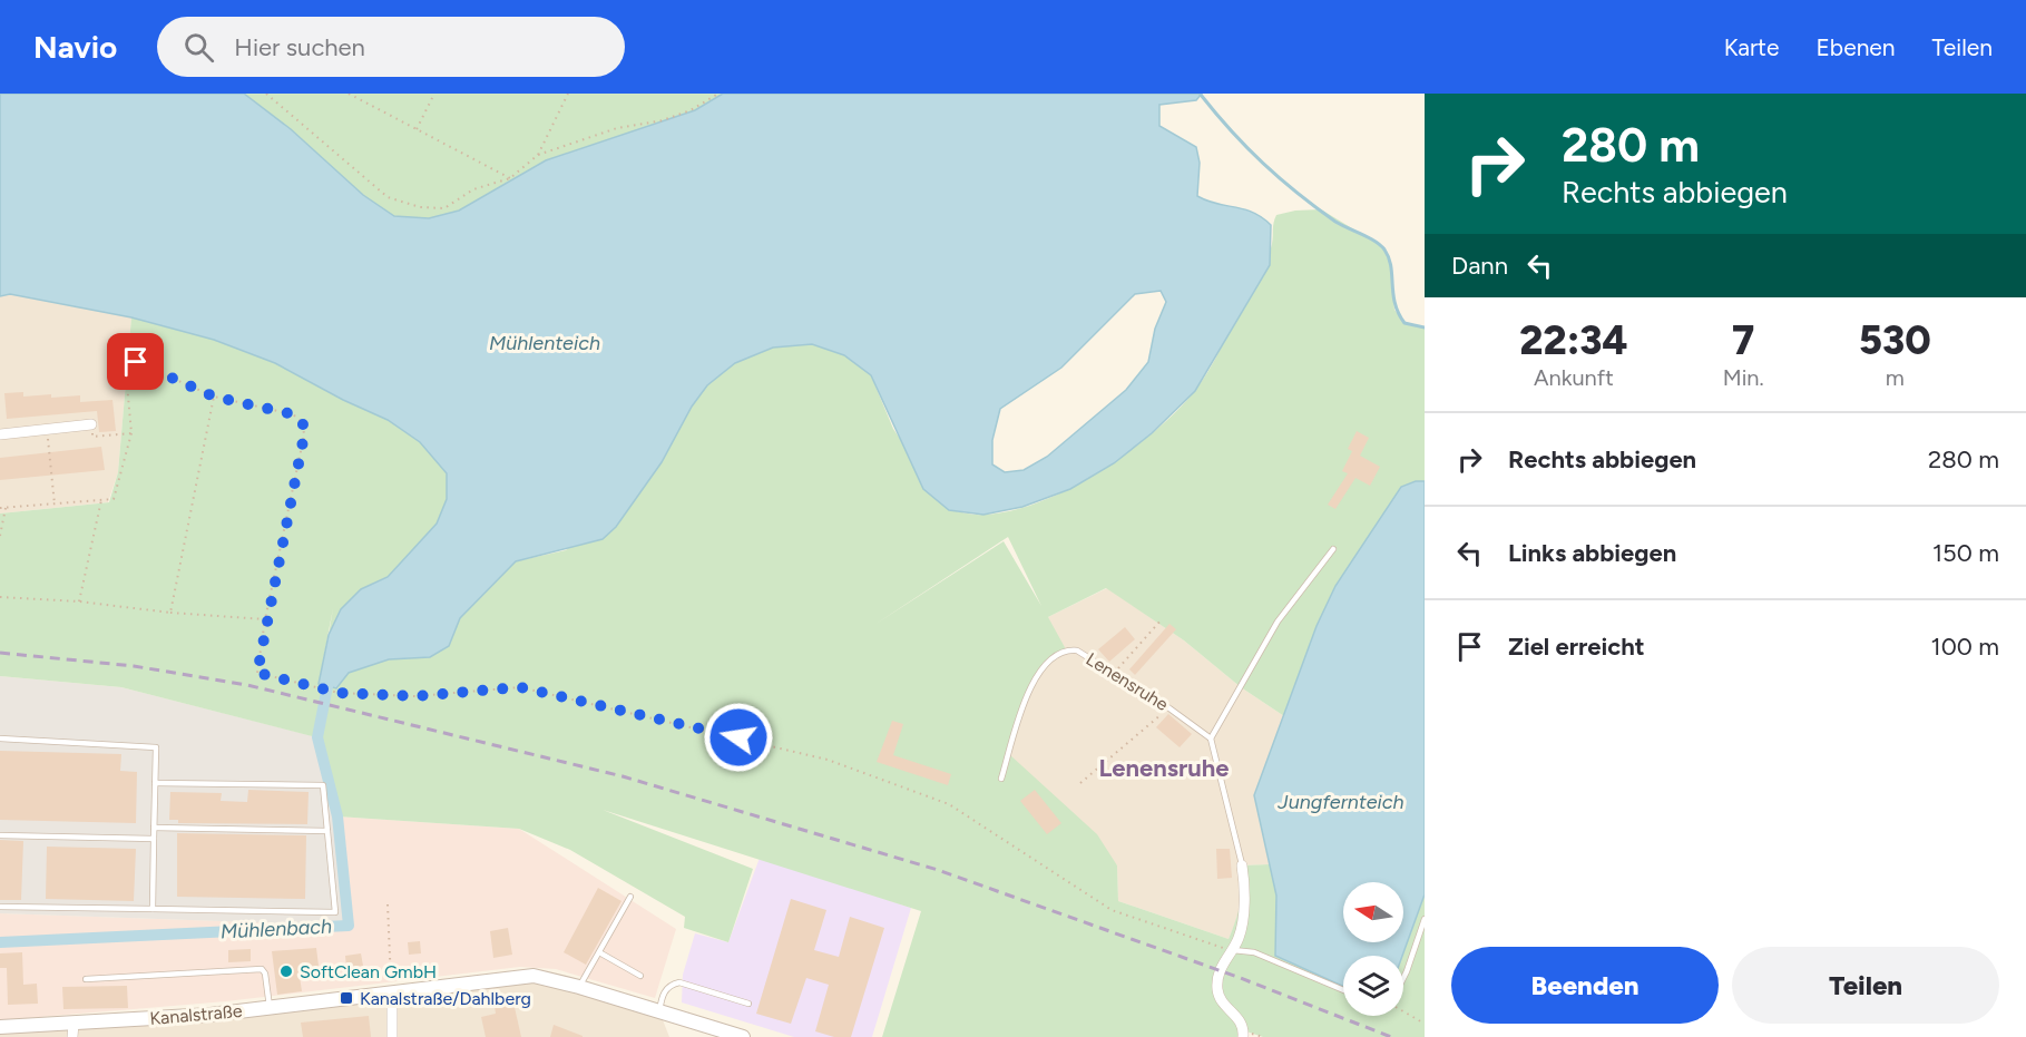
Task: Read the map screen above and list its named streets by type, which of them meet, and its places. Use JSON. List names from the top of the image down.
{
  "streets": {
    "street": ["Kanalstraße"],
    "lane": ["Lenensruhe"]
  },
  "districts": ["Lenensruhe"],
  "water": ["Mühlenteich", "Jungfernteich", "Mühlenbach"],
  "places": {
    "other": ["SoftClean GmbH"],
    "transit": ["Kanalstraße/Dahlberg"]
  },
  "north": "left",
  "page": {
    "header": "Navio",
    "search": "Hier suchen",
    "nav": ["Karte", "Ebenen", "Teilen"],
    "turn": ["280 m", "Rechts abbiegen"],
    "then": "Dann",
    "eta": [
      "22:34",
      "Ankunft",
      "7",
      "Min.",
      "530",
      "m"
    ],
    "list": [
      {
        "name": "Rechts abbiegen",
        "value": "280 m"
      },
      {
        "name": "Links abbiegen",
        "value": "150 m"
      },
      {
        "name": "Ziel erreicht",
        "value": "100 m"
      }
    ],
    "buttons": ["Beenden", "Teilen"]
  }
}
